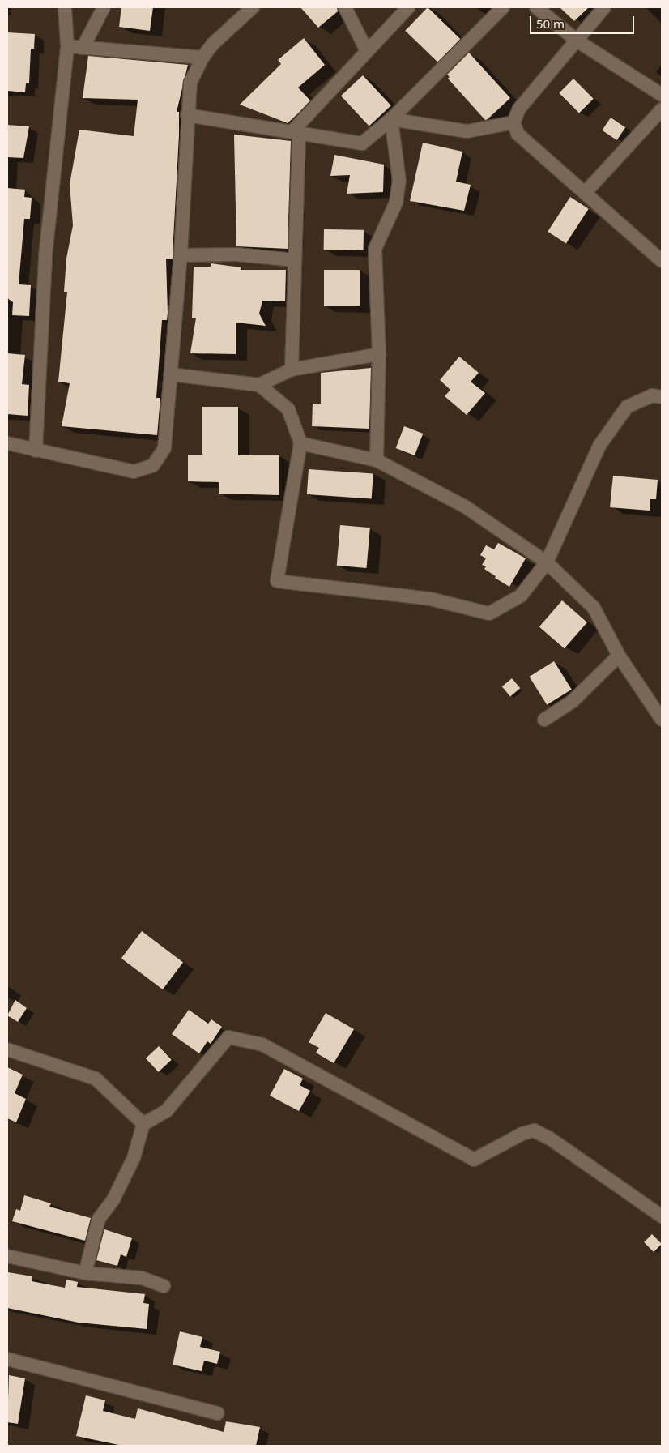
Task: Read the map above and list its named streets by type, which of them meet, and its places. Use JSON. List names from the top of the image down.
{
  "scale_bar": "50 m"
}
